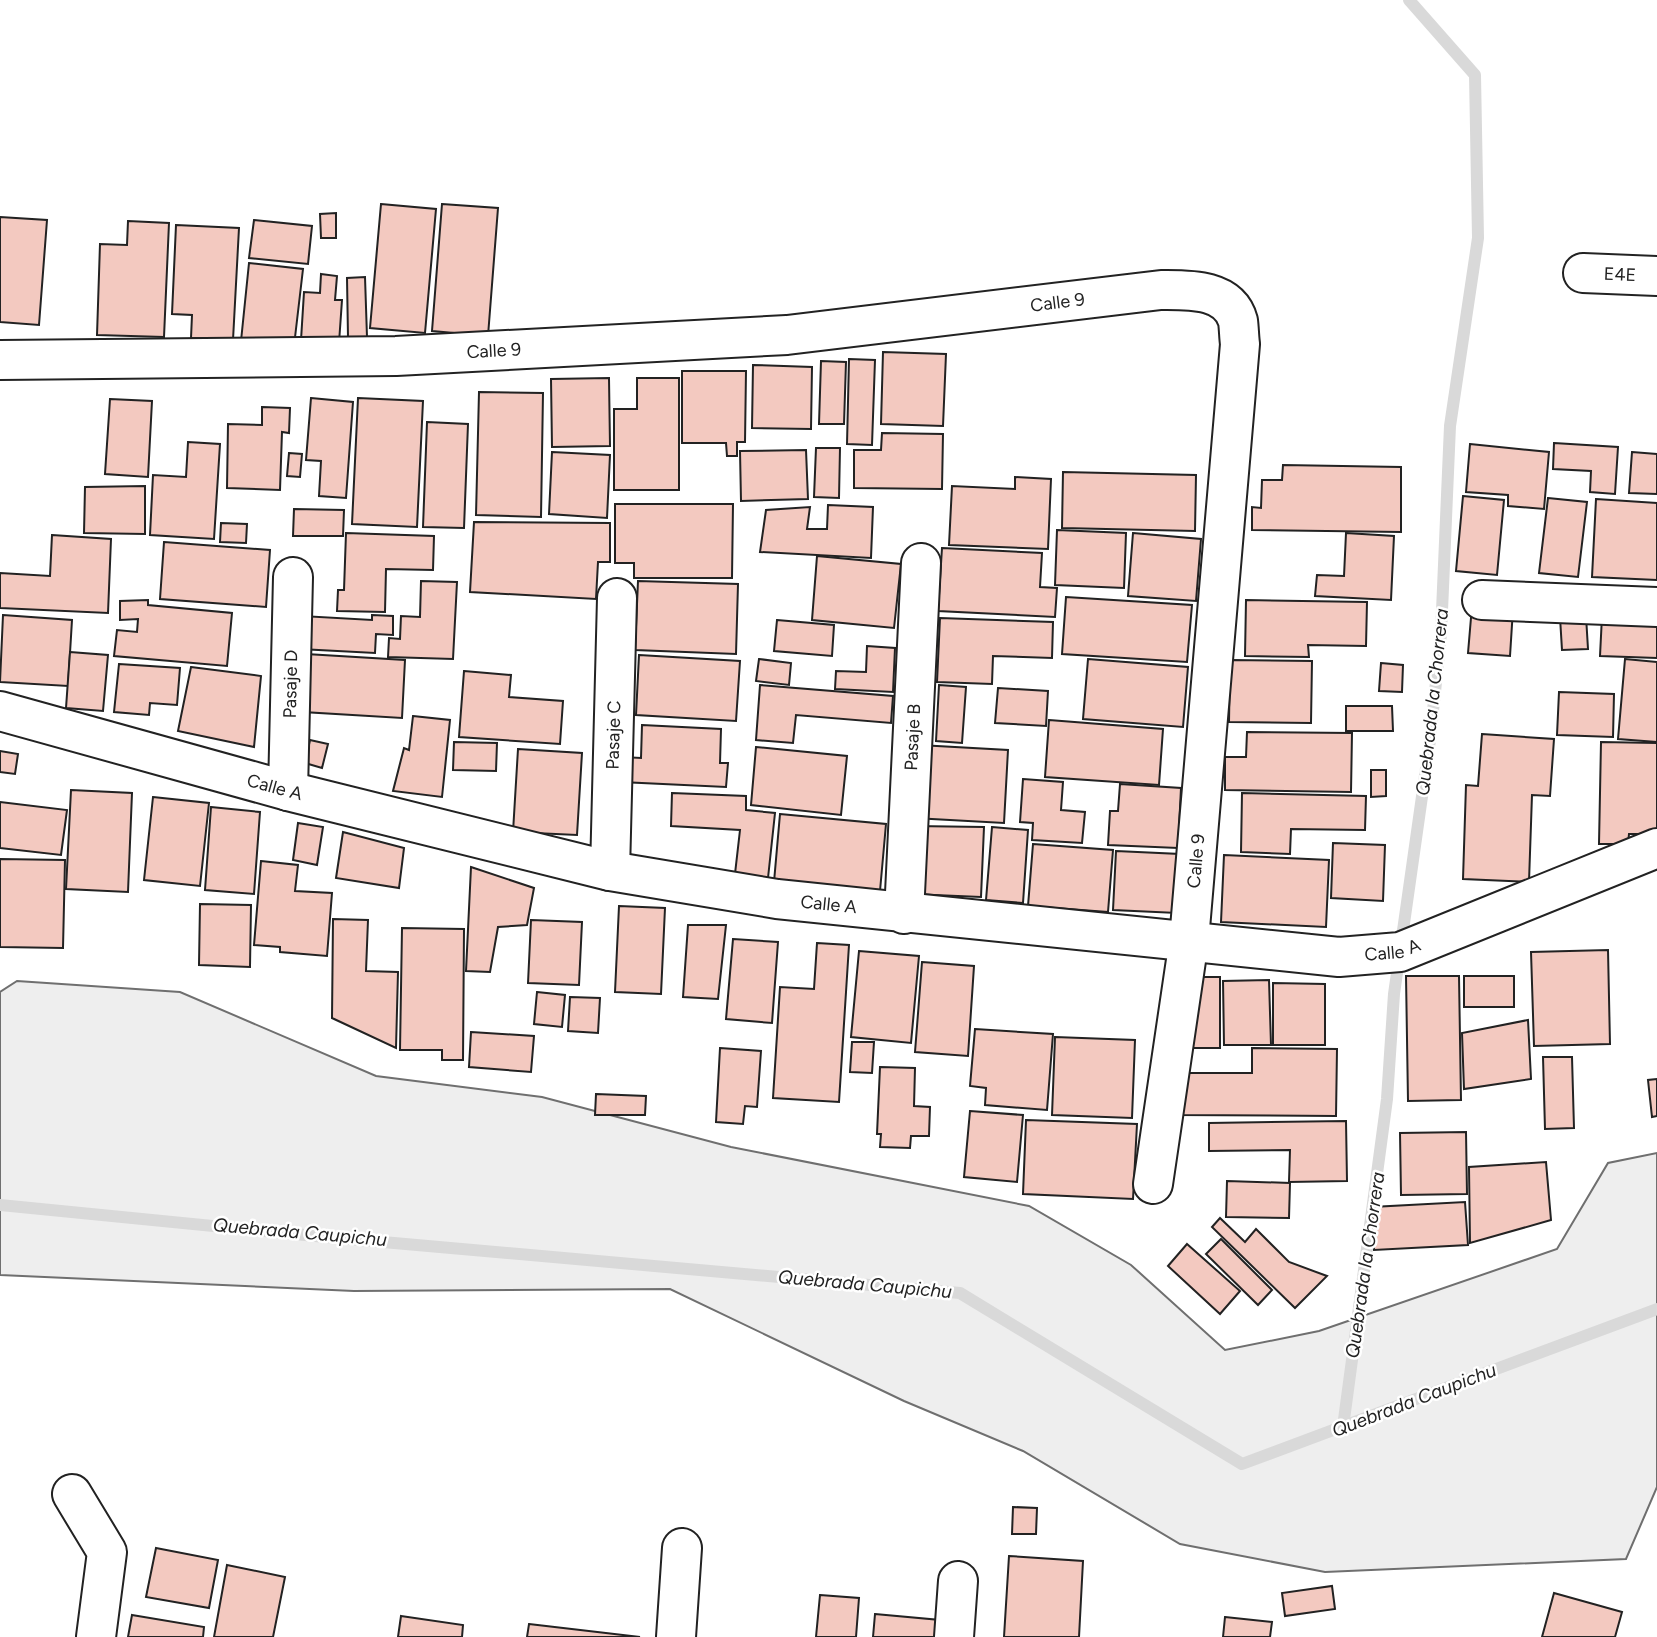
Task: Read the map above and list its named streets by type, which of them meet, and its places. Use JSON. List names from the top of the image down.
{
  "streets": {
    "street": [
      "E4E",
      "Calle 9",
      "Pasaje D",
      "Pasaje C",
      "Pasaje B",
      "Calle A"
    ]
  },
  "crossings": [
    ["Calle 9", "Calle A"],
    ["Pasaje D", "Calle A"],
    ["Pasaje C", "Calle A"],
    ["Pasaje B", "Calle A"]
  ],
  "water": ["Quebrada la Chorrera", "Quebrada Caupichu"]
}
